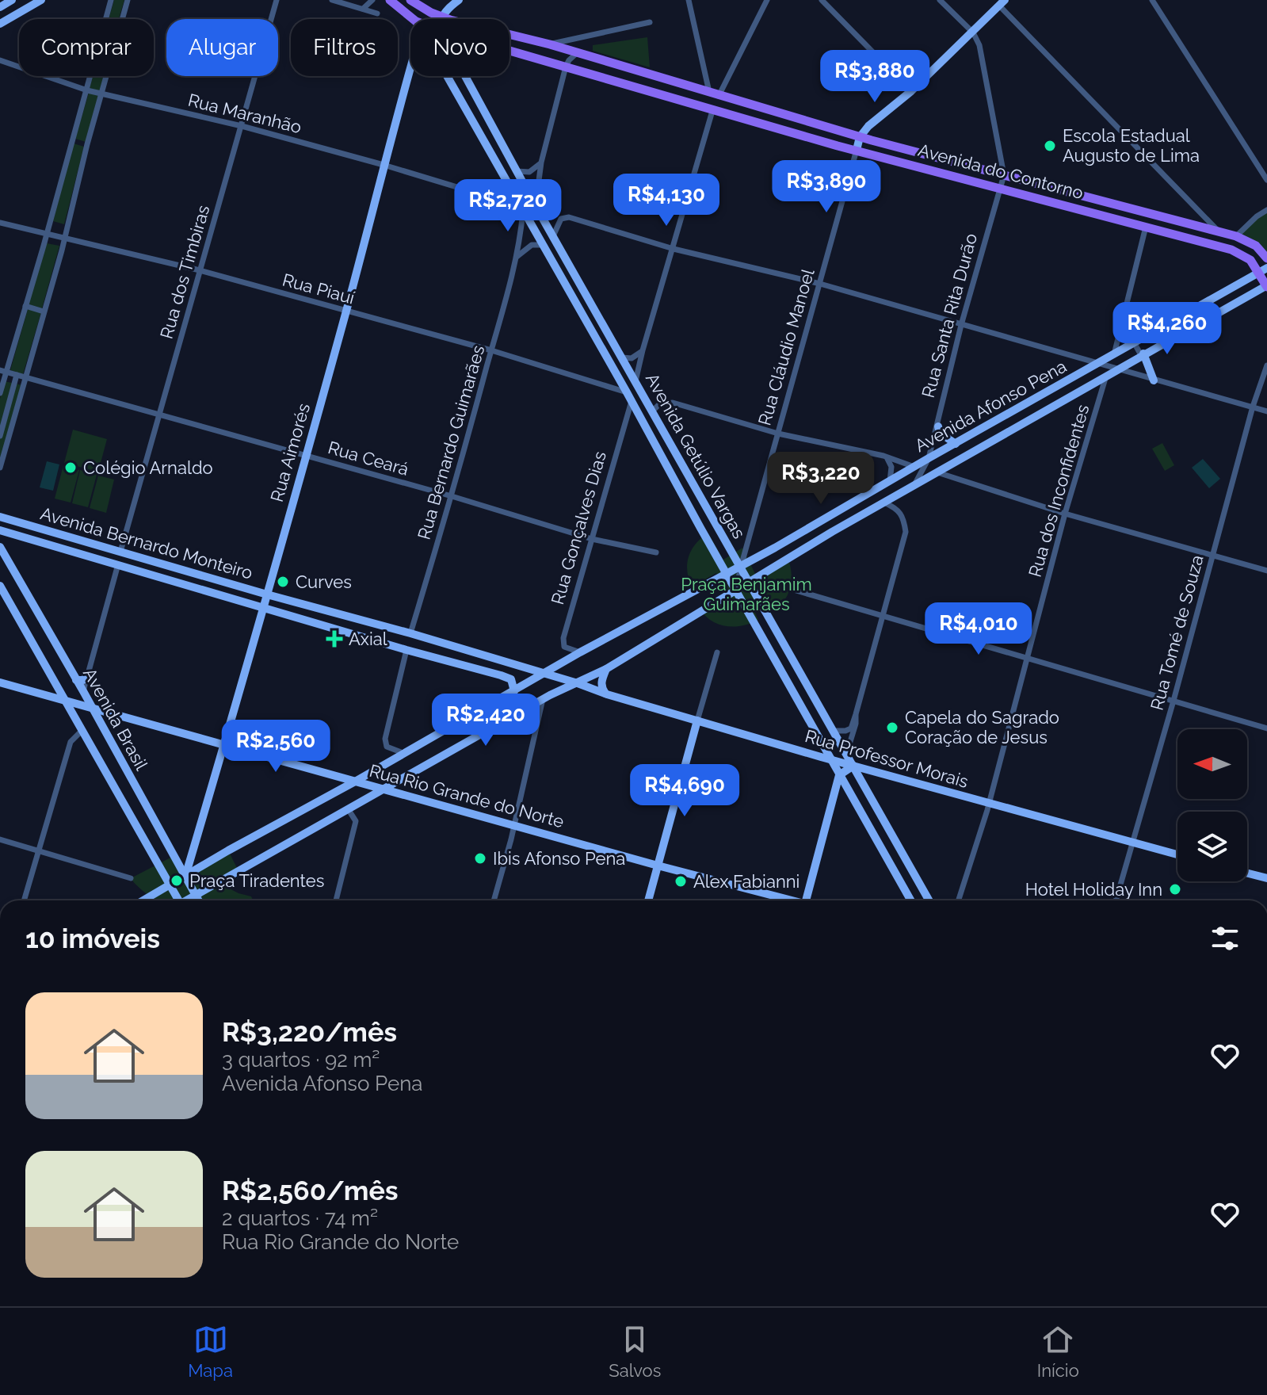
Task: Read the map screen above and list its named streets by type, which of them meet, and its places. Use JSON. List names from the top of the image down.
{
  "streets": {
    "main road": [
      "Avenida do Contorno",
      "Avenida Afonso Pena",
      "Rua Aimorés",
      "Avenida Getúlio Vargas",
      "Avenida Bernardo Monteiro",
      "Avenida Brasil",
      "Rua Professor Morais",
      "Rua Rio Grande do Norte"
    ],
    "street": [
      "Rua Maranhão",
      "Rua dos Timbiras",
      "Rua Piauí",
      "Rua Santa Rita Durão",
      "Rua Cláudio Manoel",
      "Rua Bernardo Guimarães",
      "Rua Ceará",
      "Rua dos Inconfidentes",
      "Rua Gonçalves Dias",
      "Rua Tomé de Souza"
    ]
  },
  "crossings": [
    ["Rua Maranhão", "Rua dos Timbiras"],
    ["Rua Maranhão", "Rua Bernardo Guimarães"],
    ["Rua Maranhão", "Rua Aimorés"],
    ["Rua Maranhão", "Avenida Getúlio Vargas"],
    ["Avenida do Contorno", "Rua Santa Rita Durão"],
    ["Avenida do Contorno", "Rua Cláudio Manoel"],
    ["Avenida do Contorno", "Avenida Afonso Pena"],
    ["Rua dos Timbiras", "Rua Piauí"],
    ["Rua dos Timbiras", "Rua Ceará"],
    ["Rua dos Timbiras", "Avenida Bernardo Monteiro"],
    ["Rua Piauí", "Rua Bernardo Guimarães"],
    ["Rua Piauí", "Rua Aimorés"],
    ["Rua Piauí", "Avenida Getúlio Vargas"],
    ["Rua Santa Rita Durão", "Avenida Afonso Pena"],
    ["Rua Cláudio Manoel", "Avenida Afonso Pena"],
    ["Rua Cláudio Manoel", "Avenida Getúlio Vargas"],
    ["Avenida Afonso Pena", "Rua Aimorés"],
    ["Avenida Afonso Pena", "Avenida Getúlio Vargas"],
    ["Avenida Afonso Pena", "Rua dos Inconfidentes"],
    ["Avenida Afonso Pena", "Rua Gonçalves Dias"],
    ["Avenida Afonso Pena", "Avenida Bernardo Monteiro"],
    ["Avenida Afonso Pena", "Avenida Brasil"],
    ["Avenida Afonso Pena", "Rua Professor Morais"],
    ["Avenida Afonso Pena", "Rua Rio Grande do Norte"],
    ["Rua Bernardo Guimarães", "Avenida Getúlio Vargas"],
    ["Rua Bernardo Guimarães", "Rua Ceará"],
    ["Rua Bernardo Guimarães", "Avenida Bernardo Monteiro"],
    ["Rua Aimorés", "Rua Ceará"],
    ["Rua Aimorés", "Avenida Bernardo Monteiro"],
    ["Rua Aimorés", "Avenida Brasil"],
    ["Rua Aimorés", "Rua Rio Grande do Norte"],
    ["Avenida Getúlio Vargas", "Rua Gonçalves Dias"],
    ["Avenida Getúlio Vargas", "Rua Professor Morais"],
    ["Rua Ceará", "Rua Gonçalves Dias"],
    ["Rua dos Inconfidentes", "Rua Professor Morais"],
    ["Avenida Bernardo Monteiro", "Rua Professor Morais"],
    ["Rua Tomé de Souza", "Rua Professor Morais"],
    ["Avenida Brasil", "Rua Rio Grande do Norte"]
  ],
  "parks": ["Praça Benjamim Guimarães"],
  "places": {
    "other": [
      "Escola Estadual Augusto de Lima",
      "Colégio Arnaldo",
      "Curves",
      "Capela do Sagrado Coração de Jesus",
      "Ibis Afonso Pena",
      "Praça Tiradentes",
      "Alex Fabianni",
      "Hotel Holiday Inn"
    ],
    "health": ["Axial"]
  },
  "north": "left",
  "page": {
    "chip": [
      "Comprar",
      "Alugar",
      "Filtros",
      "Novo"
    ],
    "price": [
      "R$3,880",
      "R$3,890",
      "R$4,130",
      "R$2,720",
      "R$4,260",
      "R$3,220",
      "R$4,010",
      "R$2,420",
      "R$2,560",
      "R$4,690"
    ],
    "heading": "10 imóveis",
    "list": [
      {
        "name": "R$3,220/mês",
        "note": "3 quartos · 92 m² · Avenida Afonso Pena"
      },
      {
        "name": "R$2,560/mês",
        "note": "2 quartos · 74 m² · Rua Rio Grande do Norte"
      }
    ],
    "tabs": ["Mapa", "Salvos", "Início"]
  }
}
